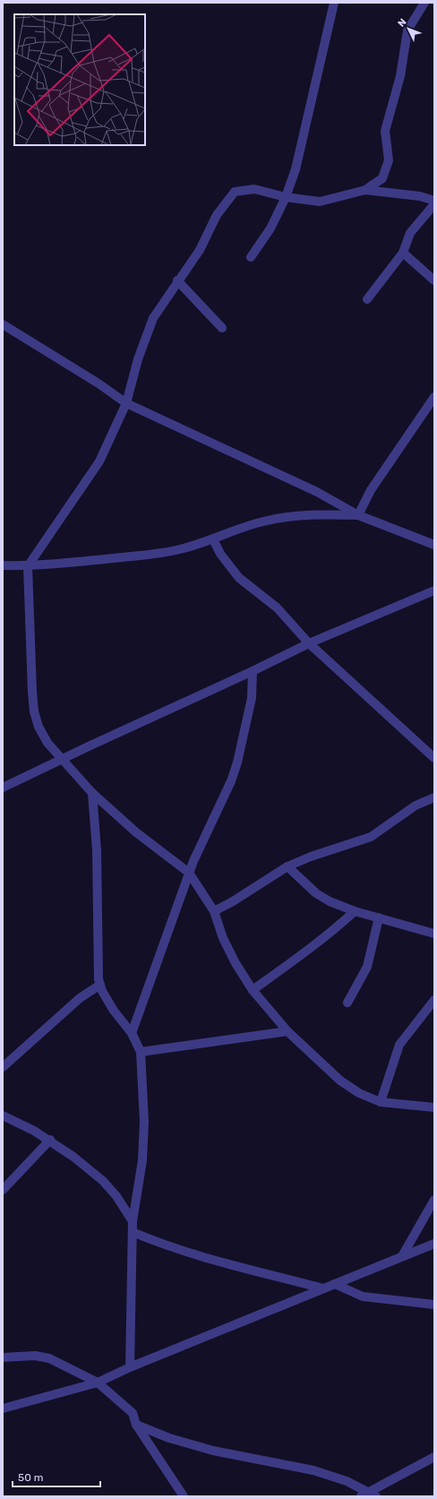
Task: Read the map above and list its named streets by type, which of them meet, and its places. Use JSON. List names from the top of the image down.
{
  "scale_bar": "50 m",
  "north": "top left"
}
